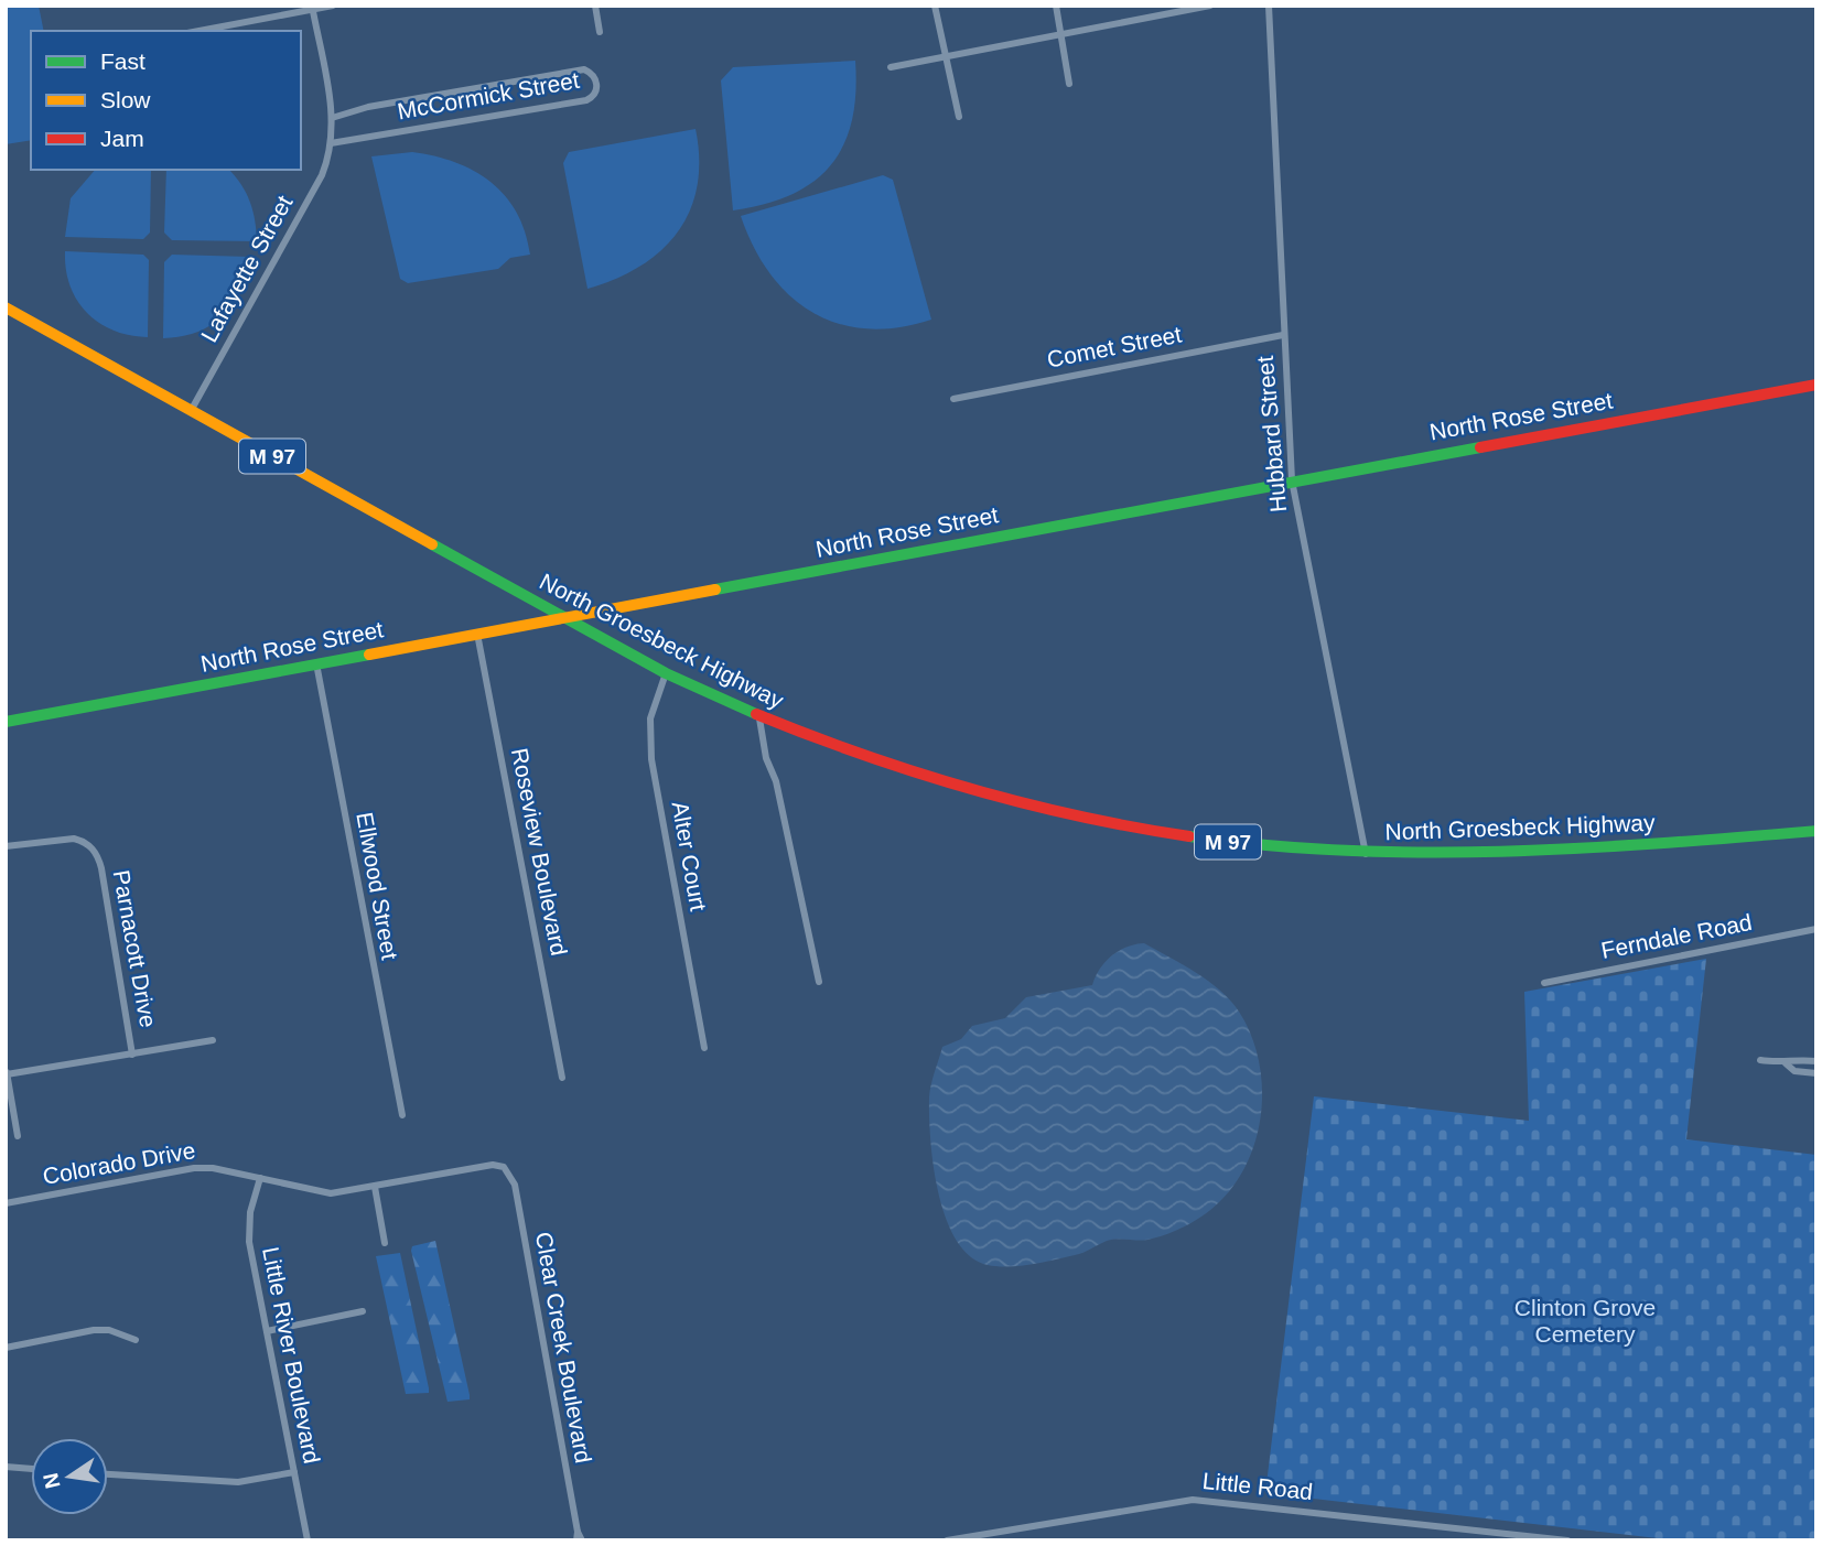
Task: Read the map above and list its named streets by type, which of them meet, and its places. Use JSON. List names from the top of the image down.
{
  "streets": {
    "main road": ["North Rose Street", "M 97", "North Groesbeck Highway"],
    "street": [
      "McCormick Street",
      "Lafayette Street",
      "Comet Street",
      "Hubbard Street",
      "Roseview Boulevard",
      "Alter Court",
      "Ellwood Street",
      "Ferndale Road",
      "Parnacott Drive",
      "Colorado Drive",
      "Clear Creek Boulevard",
      "Little River Boulevard",
      "Little Road"
    ]
  },
  "crossings": [
    ["McCormick Street", "Lafayette Street"],
    ["Lafayette Street", "North Groesbeck Highway"],
    ["Comet Street", "Hubbard Street"],
    ["North Rose Street", "Hubbard Street"],
    ["North Rose Street", "North Groesbeck Highway"],
    ["North Rose Street", "Roseview Boulevard"],
    ["North Rose Street", "Ellwood Street"],
    ["Hubbard Street", "North Groesbeck Highway"],
    ["North Groesbeck Highway", "Alter Court"],
    ["Colorado Drive", "Clear Creek Boulevard"],
    ["Colorado Drive", "Little River Boulevard"]
  ],
  "parks": ["Clinton Grove Cemetery"],
  "legend": ["Fast", "Slow", "Jam"],
  "north": "left"
}
